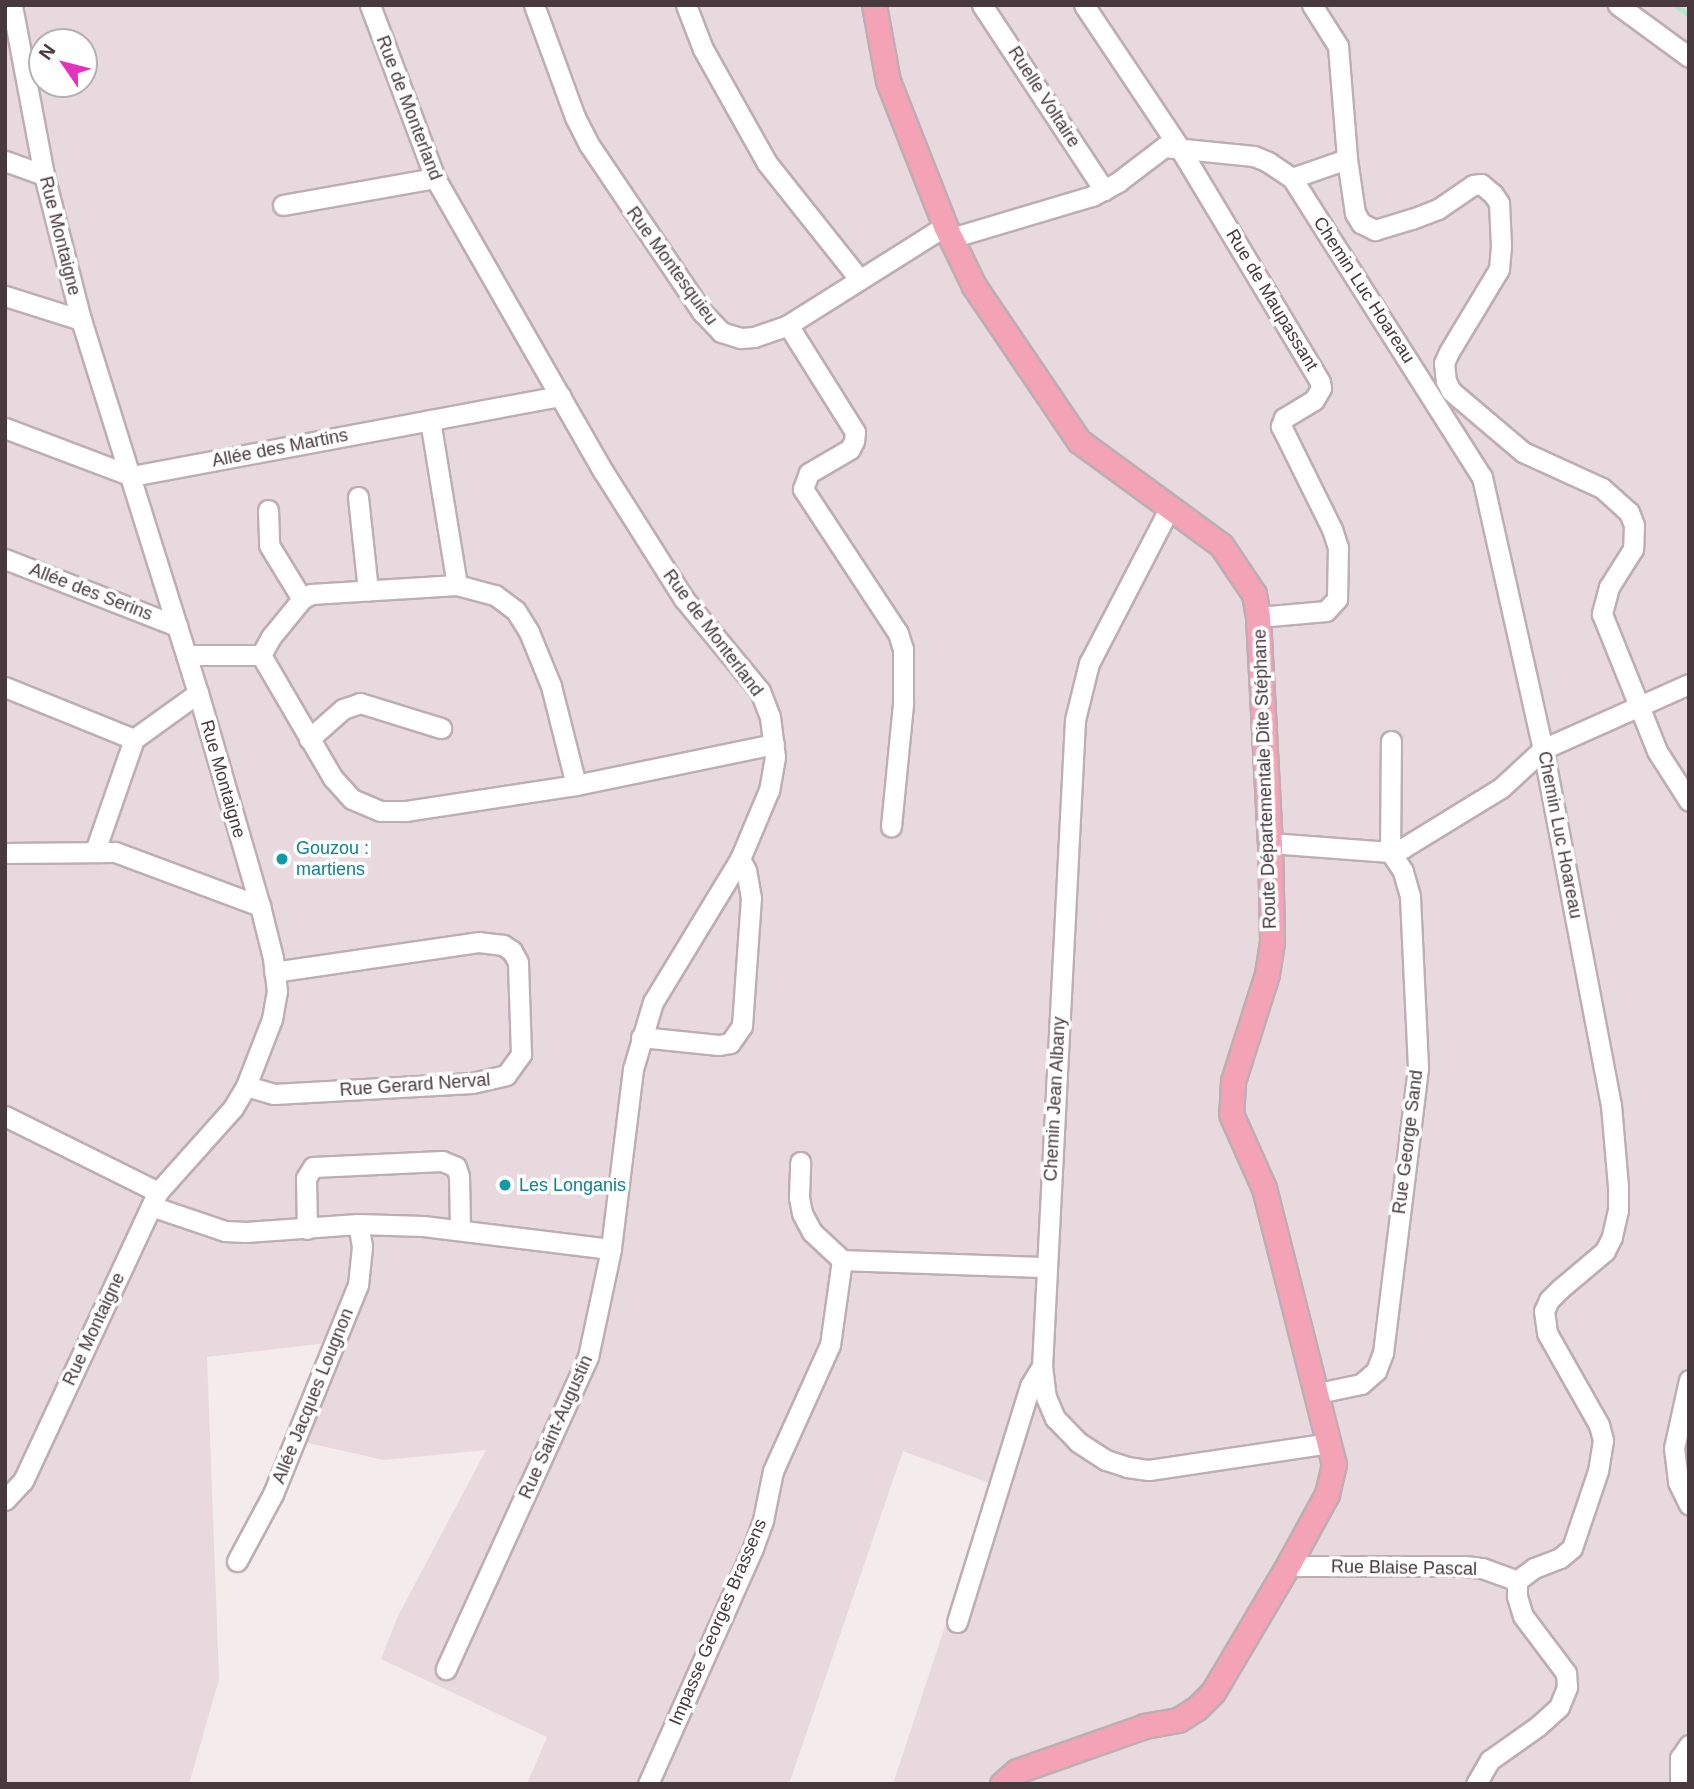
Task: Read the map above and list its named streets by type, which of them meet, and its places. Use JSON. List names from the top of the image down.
{
  "streets": {
    "main road": ["Route Départementale Dite Stéphane"],
    "street": [
      "Ruelle Voltaire",
      "Rue de Monterland",
      "Rue Montaigne",
      "Rue Montesquieu",
      "Chemin Luc Hoareau",
      "Rue de Maupassant",
      "Allée des Martins",
      "Allée des Serins",
      "Rue Gerard Nerval",
      "Chemin Jean Albany",
      "Rue George Sand",
      "Allée Jacques Lougnon",
      "Rue Saint-Augustin",
      "Rue Blaise Pascal",
      "Impasse Georges Brassens"
    ]
  },
  "crossings": [
    ["Ruelle Voltaire", "Chemin Luc Hoareau"],
    ["Rue de Monterland", "Allée des Martins"],
    ["Rue de Monterland", "Rue Saint-Augustin"],
    ["Rue Montaigne", "Allée des Martins"],
    ["Rue Montaigne", "Allée des Serins"],
    ["Rue Montaigne", "Rue Gerard Nerval"],
    ["Rue Montesquieu", "Chemin Luc Hoareau"],
    ["Rue Montesquieu", "Route Départementale Dite Stéphane"],
    ["Chemin Luc Hoareau", "Rue de Maupassant"],
    ["Chemin Luc Hoareau", "Route Départementale Dite Stéphane"],
    ["Chemin Luc Hoareau", "Rue Blaise Pascal"],
    ["Rue de Maupassant", "Route Départementale Dite Stéphane"],
    ["Route Départementale Dite Stéphane", "Chemin Jean Albany"],
    ["Route Départementale Dite Stéphane", "Rue George Sand"],
    ["Route Départementale Dite Stéphane", "Rue Blaise Pascal"]
  ],
  "places": ["Gouzou : martiens", "Les Longanis"],
  "north": "top left"
}
